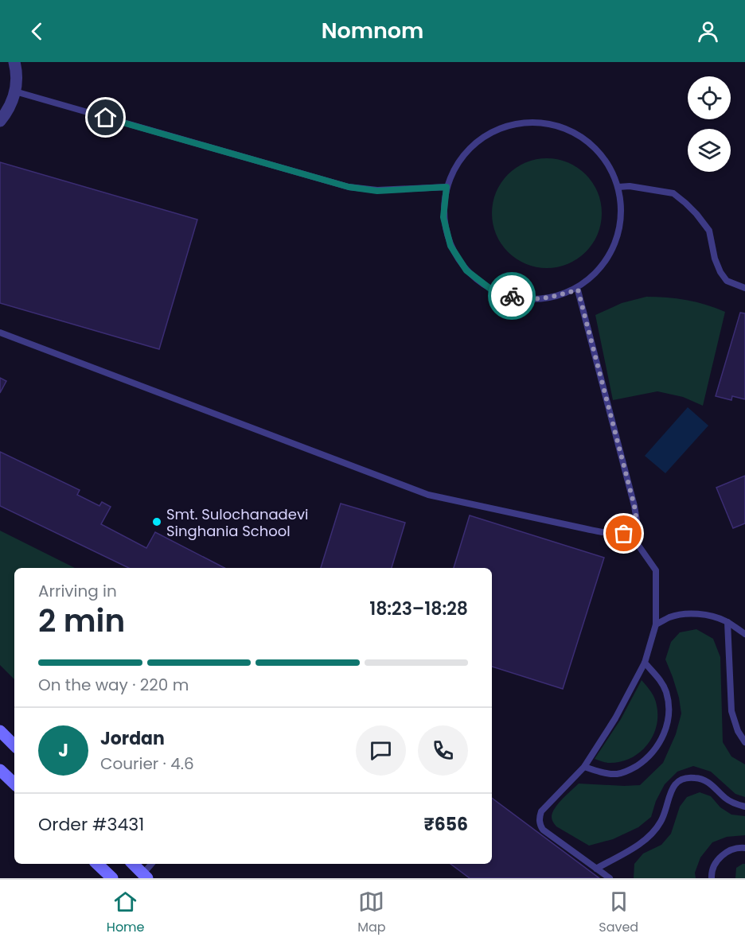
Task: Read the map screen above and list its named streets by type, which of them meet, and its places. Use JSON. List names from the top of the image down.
{
  "places": ["Smt. Sulochanadevi Singhania School"],
  "page": {
    "header": "Nomnom",
    "heading": ["2 min", "Arriving in", "18:23–18:28"],
    "panel": [
      "Jordan",
      "Courier · 4.6",
      "Order #3431",
      "₹656"
    ],
    "bar": "On the way · 220 m",
    "round": "J",
    "tabs": ["Home", "Map", "Saved"]
  }
}
